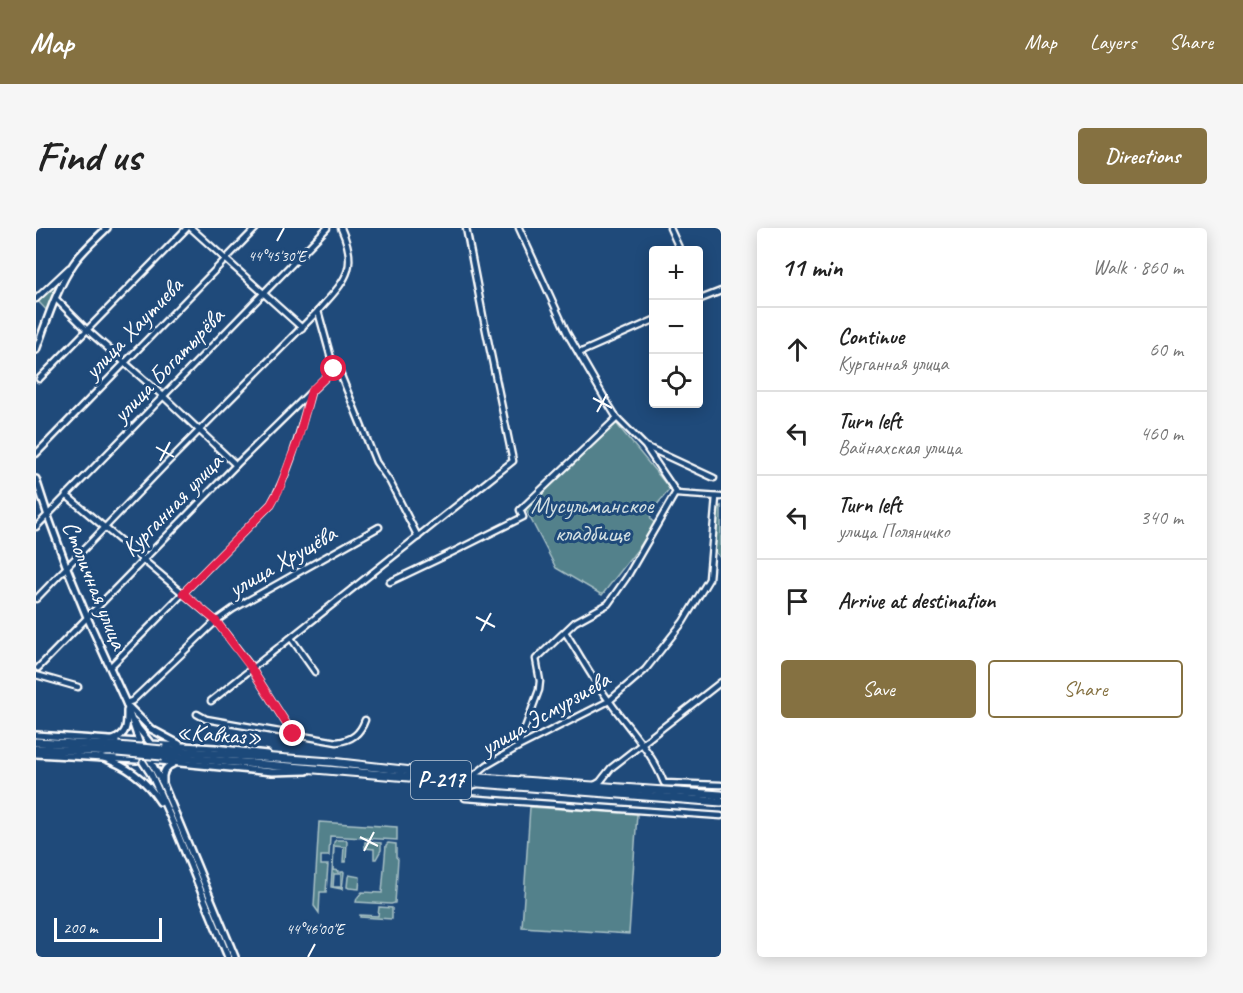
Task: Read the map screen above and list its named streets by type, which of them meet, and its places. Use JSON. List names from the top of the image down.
{
  "streets": {
    "highway": ["«Кавказ»", "Р-217"],
    "main road": ["Столичная улица"],
    "street": [
      "улица Хаутиева",
      "улица Богатырёва",
      "Курганная улица",
      "улица Хрущёва",
      "улица Эсмурзиева"
    ]
  },
  "crossings": [
    ["улица Богатырёва", "Столичная улица"],
    ["Курганная улица", "Столичная улица"],
    ["улица Хрущёва", "Столичная улица"],
    ["улица Хрущёва", "Р-217"],
    ["Столичная улица", "Р-217"],
    ["улица Эсмурзиева", "«Кавказ»"],
    ["«Кавказ»", "Р-217"]
  ],
  "parks": ["Мусульманское кладбище"],
  "scale_bar": "200 m",
  "page": {
    "header": "Map",
    "nav": ["Map", "Layers", "Share"],
    "buttons": [
      "Directions",
      ["Save", "Share"]
    ],
    "title": "Find us",
    "heading": ["11 min", "Walk · 860 m"],
    "map_buttons": ["+", "−"],
    "list": [
      ["Continue", "Курганная улица", "60 m"],
      ["Turn left", "Вайнахская улица", "460 m"],
      ["Turn left", "улица Поляничко", "340 m"],
      "Arrive at destination"
    ],
    "scale": "200 m"
  },
  "coordinates": ["44°45'30\"E", "44°46'00\"E"]
}
